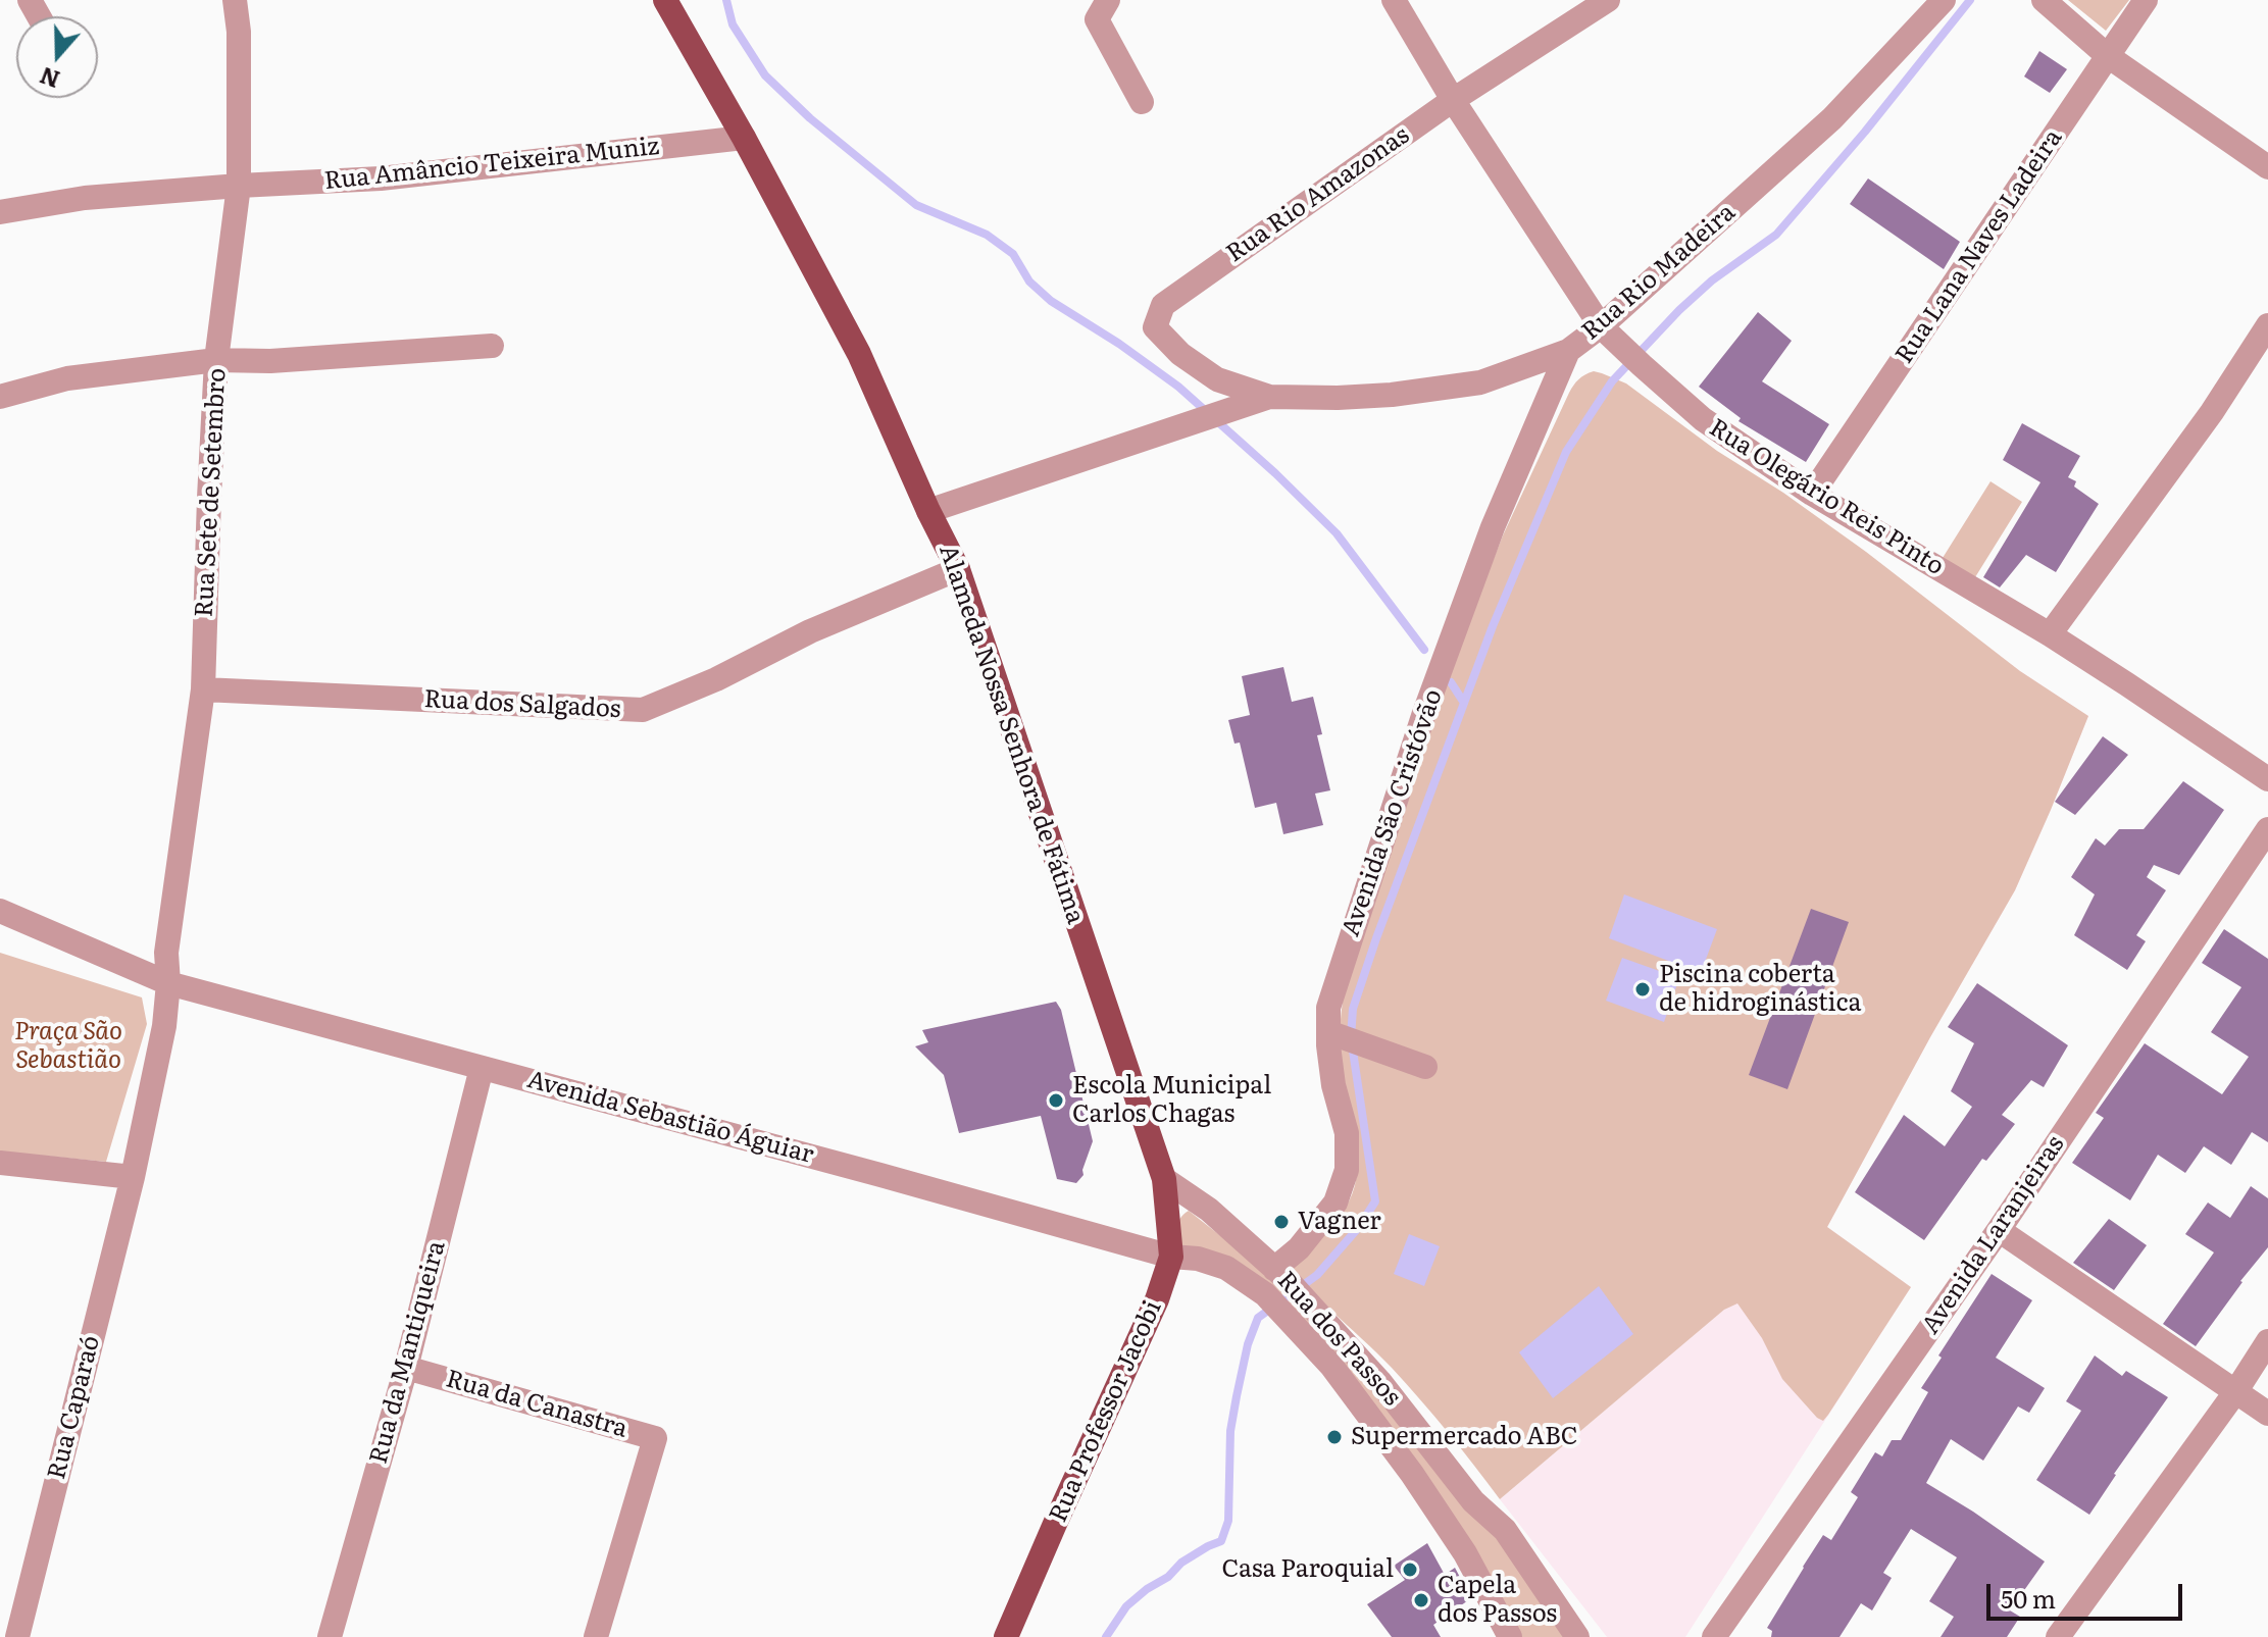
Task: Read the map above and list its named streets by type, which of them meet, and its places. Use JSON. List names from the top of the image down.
{
  "streets": {
    "main road": ["Alameda Nossa Senhora de Fátima", "Rua Professor Jacobi"],
    "street": [
      "Rua Amâncio Teixeira Muniz",
      "Rua Rio Amazonas",
      "Rua Lana Naves Ladeira",
      "Rua Rio Madeira",
      "Rua Sete de Setembro",
      "Rua Olegário Reis Pinto",
      "Rua dos Salgados",
      "Avenida São Cristóvão",
      "Avenida Sebastião Águiar",
      "Avenida Laranjeiras",
      "Rua dos Passos",
      "Rua da Mantiqueira",
      "Rua da Canastra",
      "Rua Caparaó"
    ]
  },
  "crossings": [
    ["Rua Amâncio Teixeira Muniz", "Rua Sete de Setembro"],
    ["Rua Amâncio Teixeira Muniz", "Alameda Nossa Senhora de Fátima"],
    ["Rua Rio Amazonas", "Rua Rio Madeira"],
    ["Rua Rio Amazonas", "Rua Olegário Reis Pinto"],
    ["Rua Lana Naves Ladeira", "Rua Olegário Reis Pinto"],
    ["Rua Rio Madeira", "Rua Olegário Reis Pinto"],
    ["Rua Rio Madeira", "Alameda Nossa Senhora de Fátima"],
    ["Rua Rio Madeira", "Avenida São Cristóvão"],
    ["Rua Sete de Setembro", "Rua dos Salgados"],
    ["Rua Sete de Setembro", "Avenida Sebastião Águiar"],
    ["Rua dos Salgados", "Alameda Nossa Senhora de Fátima"],
    ["Alameda Nossa Senhora de Fátima", "Rua dos Passos"],
    ["Alameda Nossa Senhora de Fátima", "Rua Professor Jacobi"],
    ["Avenida São Cristóvão", "Rua dos Passos"],
    ["Avenida Sebastião Águiar", "Rua dos Passos"],
    ["Avenida Sebastião Águiar", "Rua da Mantiqueira"],
    ["Avenida Sebastião Águiar", "Rua Professor Jacobi"],
    ["Rua dos Passos", "Rua Professor Jacobi"],
    ["Rua da Mantiqueira", "Rua da Canastra"]
  ],
  "parks": ["Praça São Sebastião"],
  "places": [
    "Piscina coberta de hidroginástica",
    "Escola Municipal Carlos Chagas",
    "Vagner",
    "Supermercado ABC",
    "Casa Paroquial",
    "Capela dos Passos"
  ],
  "scale_bar": "50 m",
  "north": "bottom"
}
